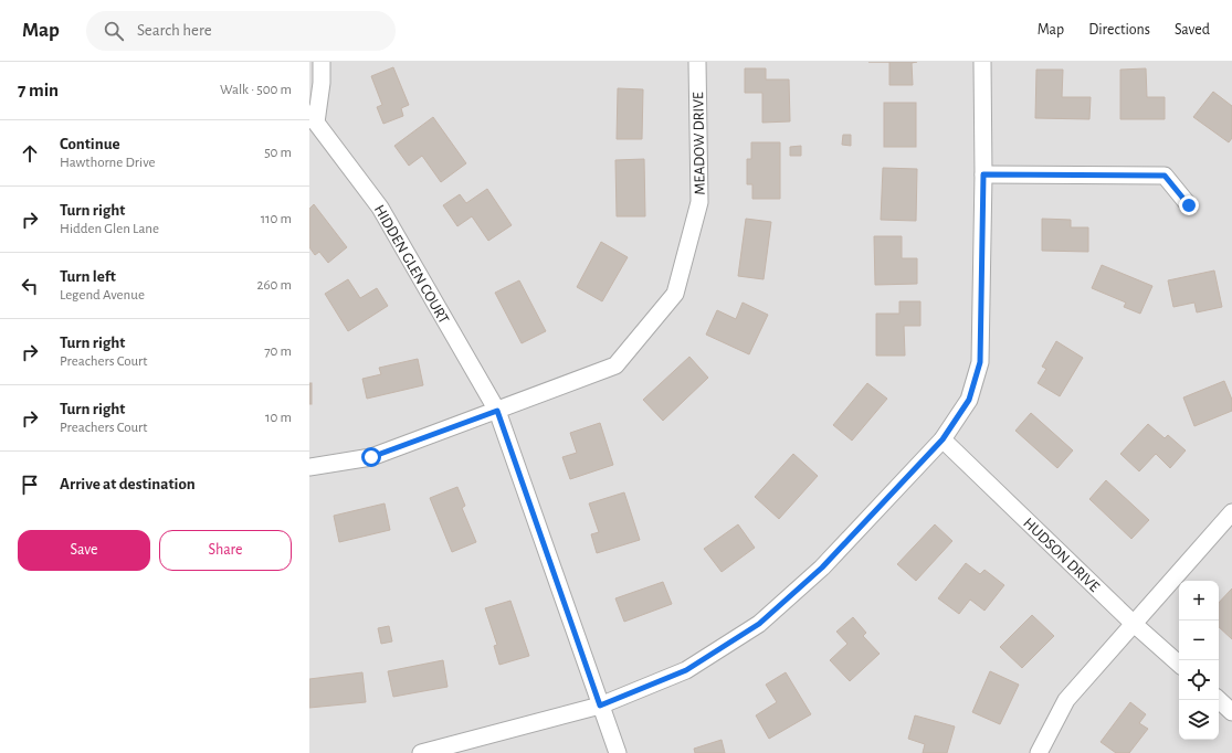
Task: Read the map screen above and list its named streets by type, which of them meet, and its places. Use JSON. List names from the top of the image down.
{
  "streets": {
    "street": ["MEADOW DRIVE", "HIDDEN GLEN COURT", "HUDSON DRIVE"]
  },
  "crossings": [
    ["MEADOW DRIVE", "HIDDEN GLEN COURT"]
  ],
  "page": {
    "header": "Map",
    "search": "Search here",
    "nav": ["Map", "Directions", "Saved"],
    "heading": ["7 min", "Walk · 500 m"],
    "list": [
      ["Continue", "Hawthorne Drive", "50 m"],
      ["Turn right", "Hidden Glen Lane", "110 m"],
      ["Turn left", "Legend Avenue", "260 m"],
      ["Turn right", "Preachers Court", "70 m"],
      ["Turn right", "Preachers Court", "10 m"],
      "Arrive at destination"
    ],
    "buttons": ["Save", "Share"],
    "map_buttons": ["+", "−"]
  }
}
